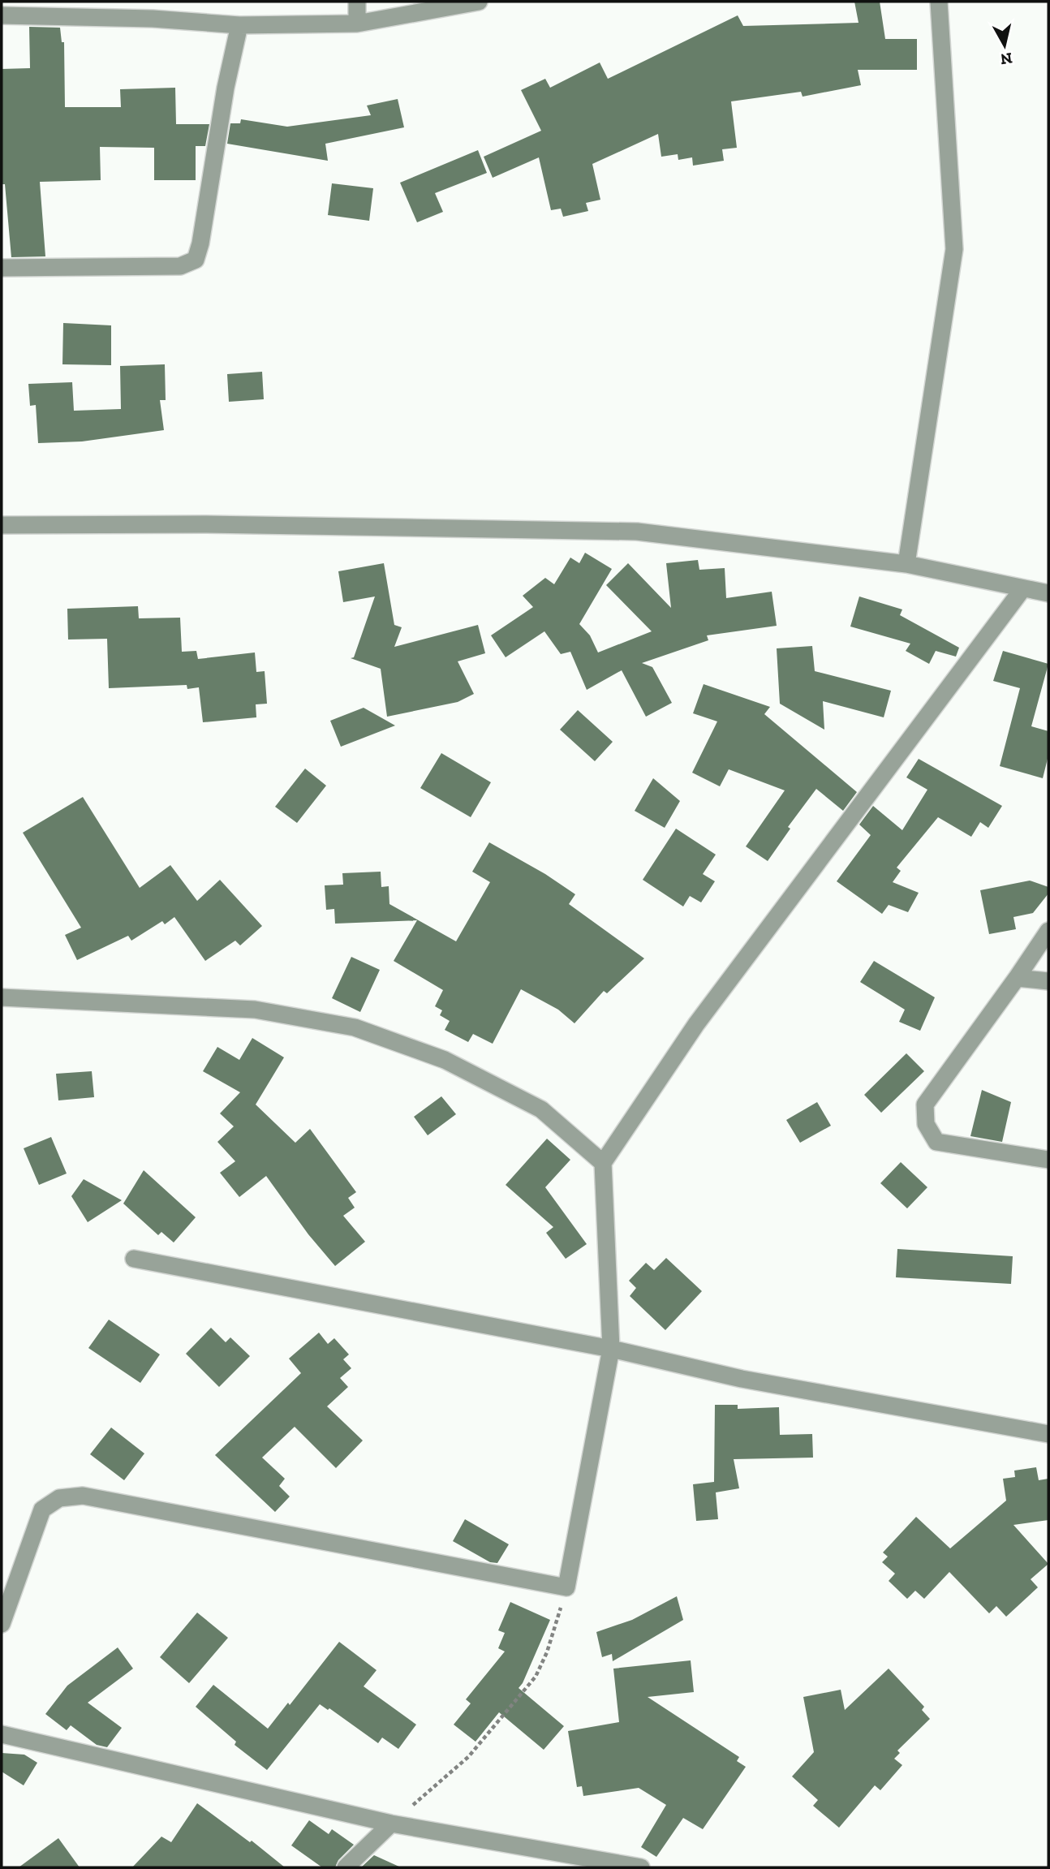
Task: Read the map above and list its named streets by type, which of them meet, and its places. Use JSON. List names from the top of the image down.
{
  "north": "bottom"
}
